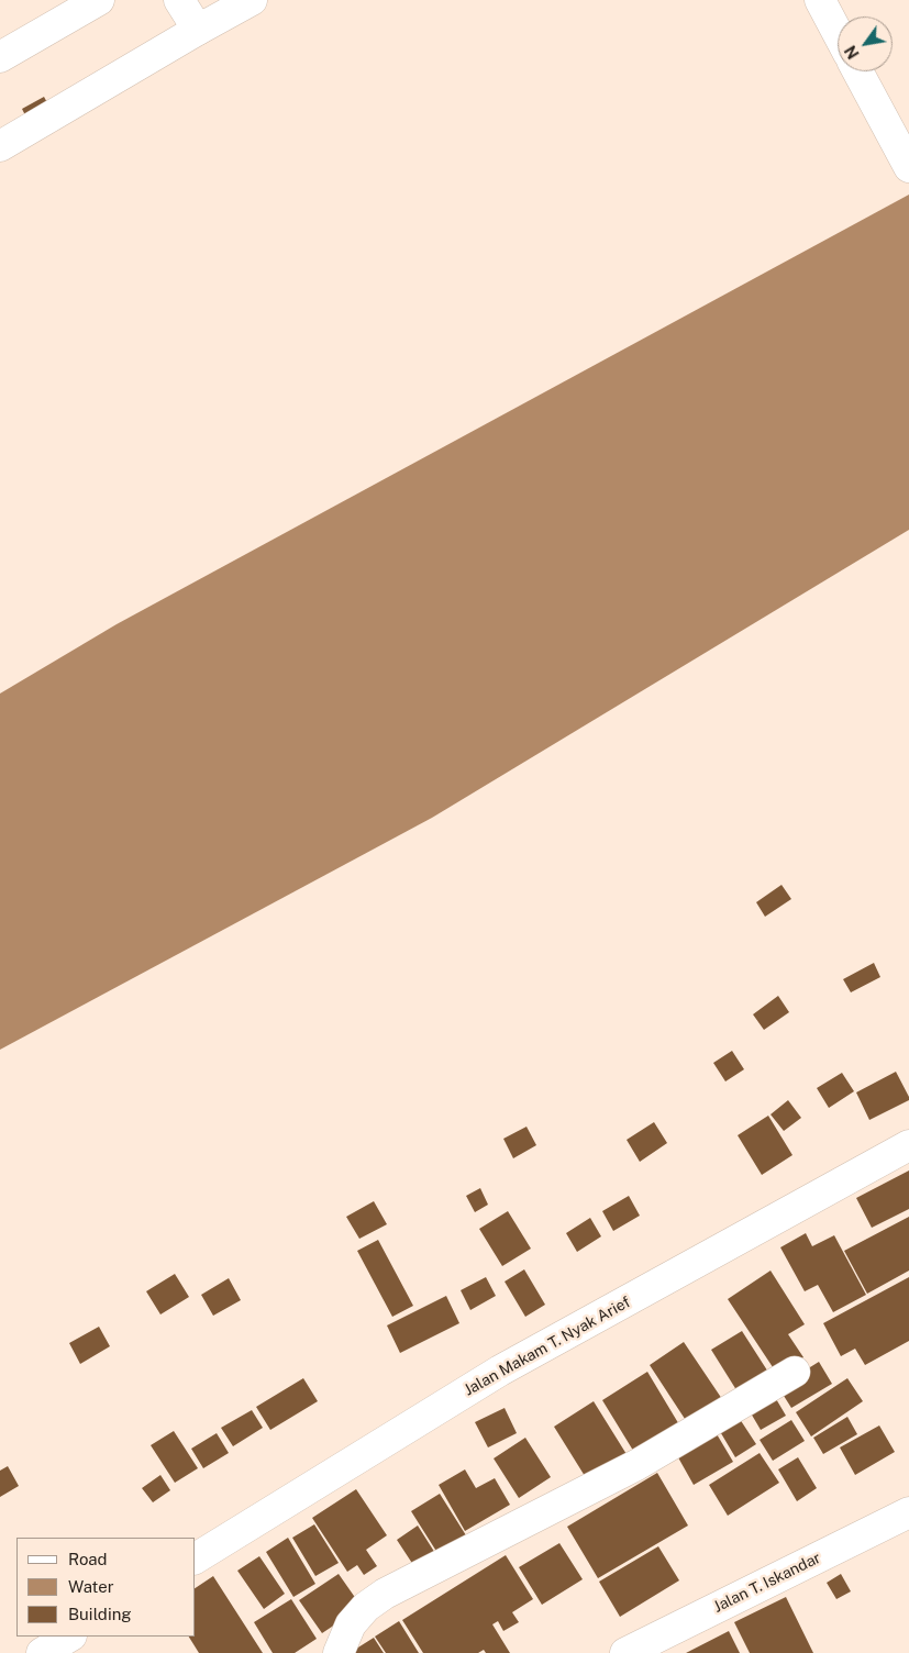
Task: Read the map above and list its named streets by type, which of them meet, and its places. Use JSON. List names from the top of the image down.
{
  "streets": {
    "street": ["Jalan Makam T. Nyak Arief", "Jalan T. Iskandar"]
  },
  "legend": ["Road", "Water", "Building"],
  "north": "bottom left"
}
